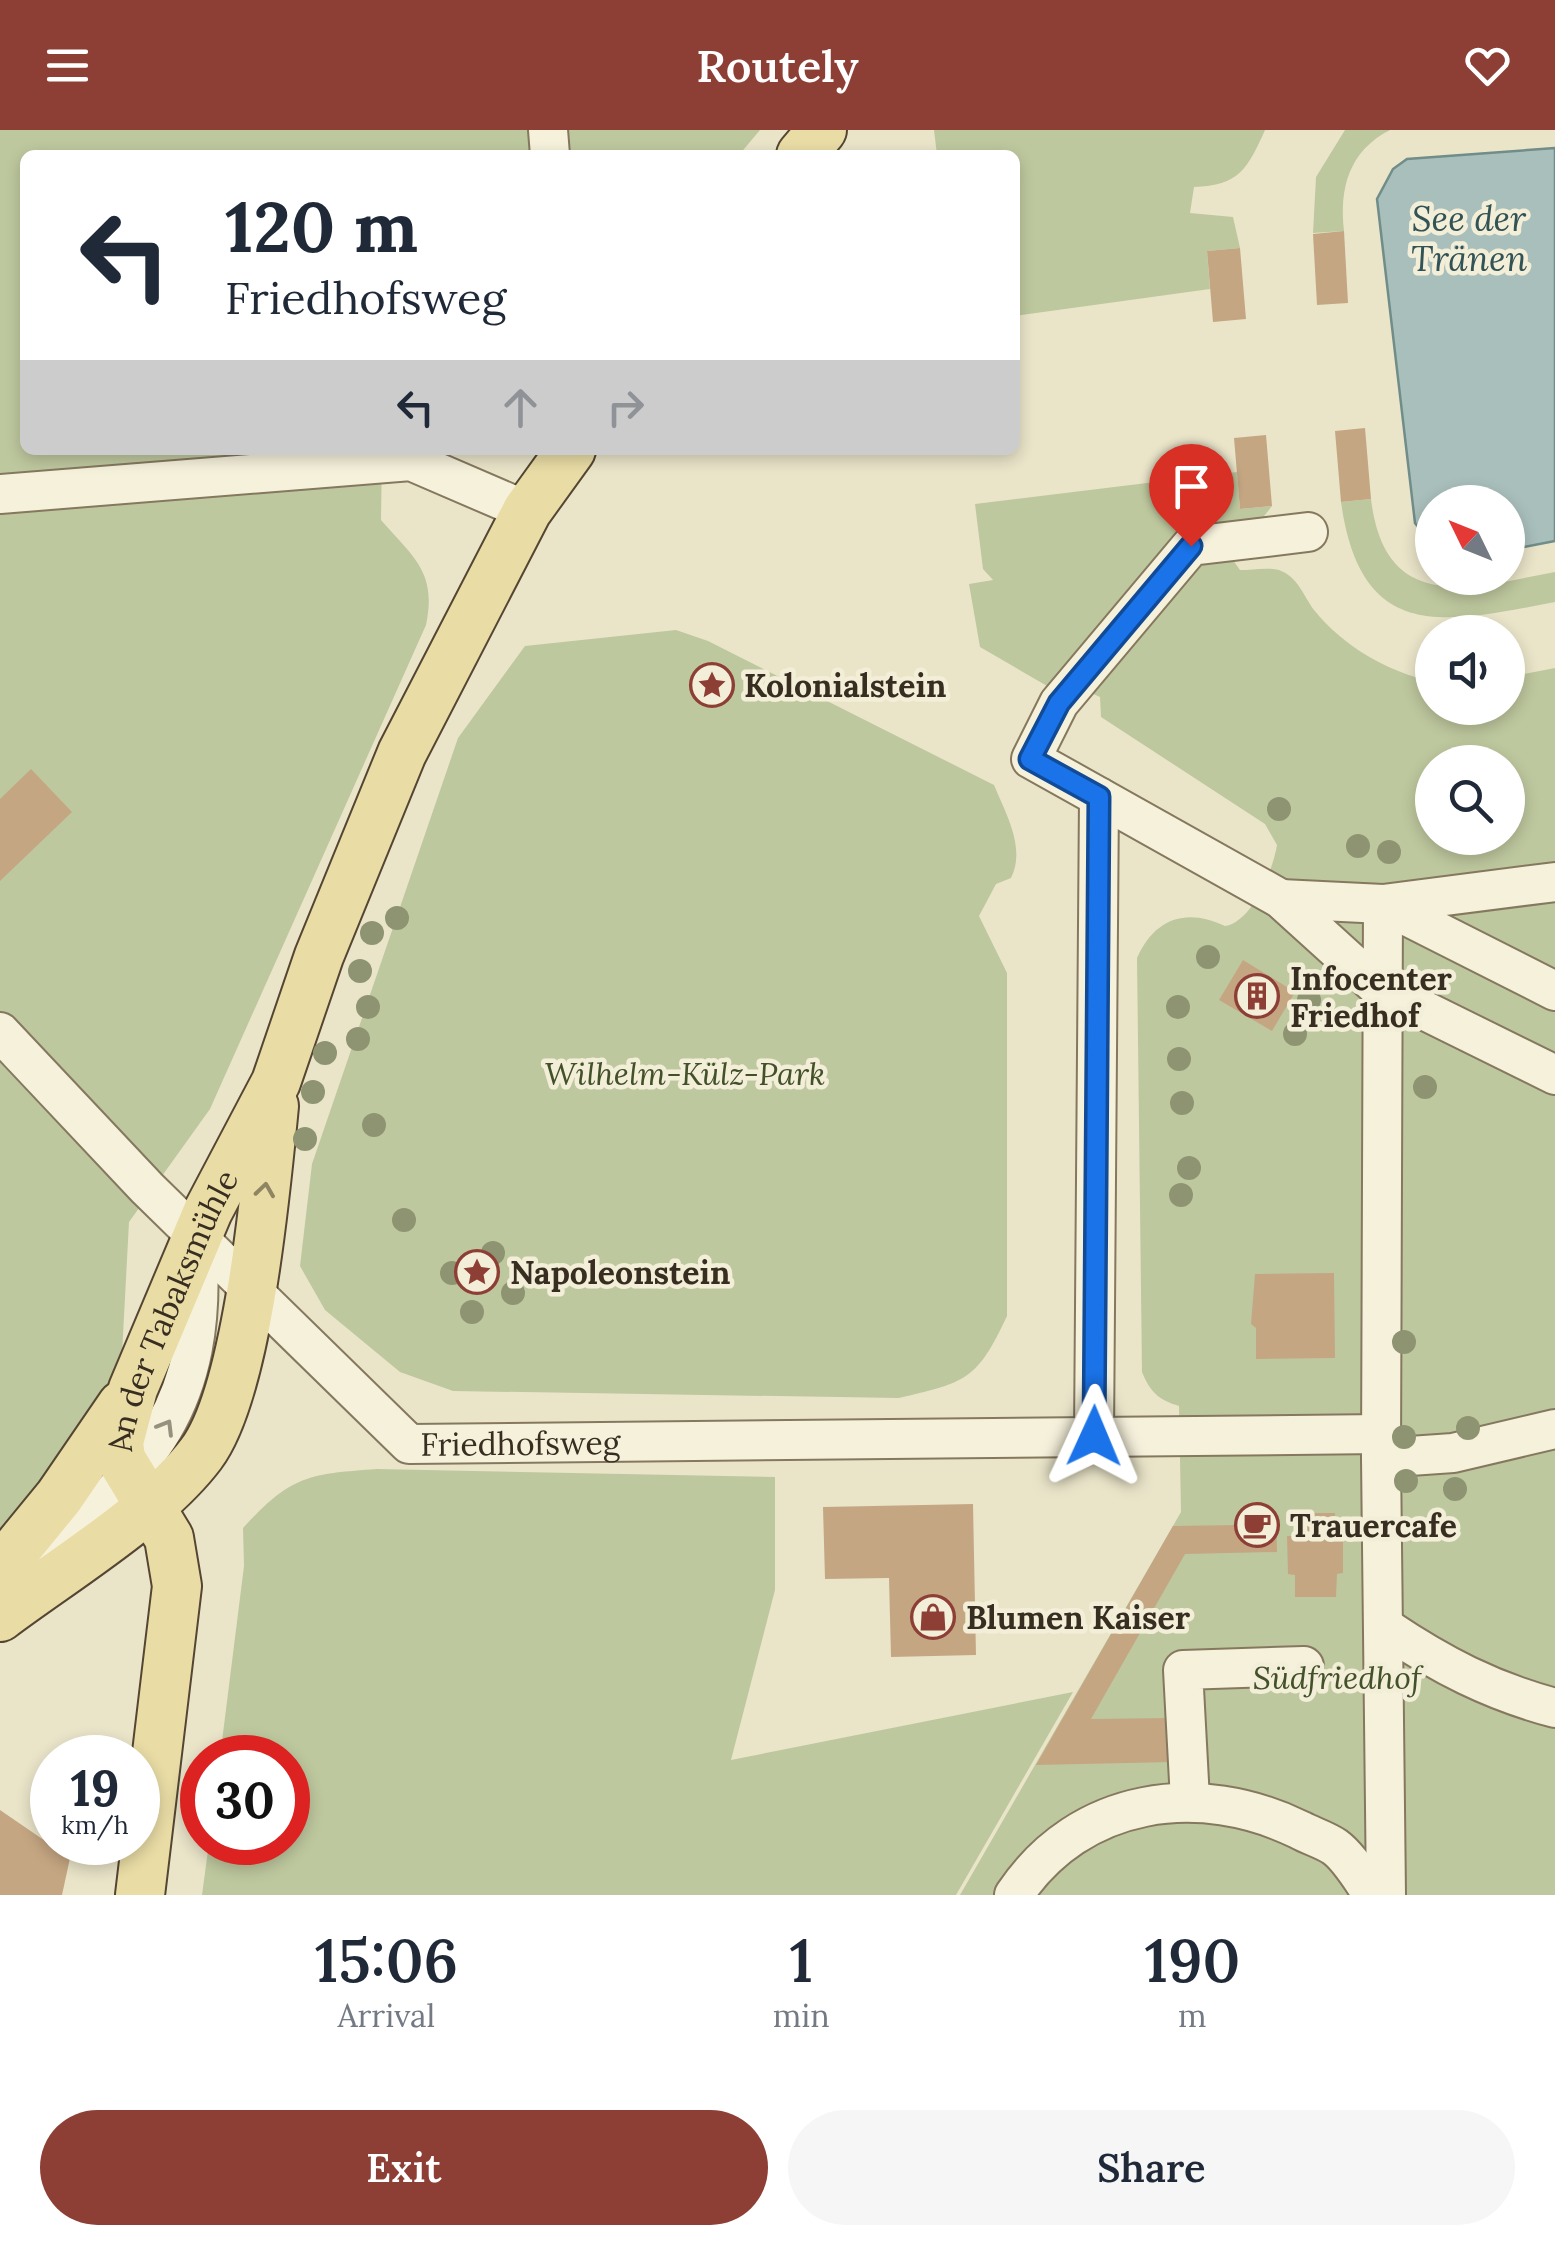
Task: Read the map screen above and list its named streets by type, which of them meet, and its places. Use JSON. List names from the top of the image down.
{
  "streets": {
    "main road": ["An der Tabaksmühle"],
    "street": ["Friedhofsweg"]
  },
  "crossings": [
    ["An der Tabaksmühle", "Friedhofsweg"]
  ],
  "water": ["See der Tränen"],
  "parks": ["Wilhelm-Külz-Park", "Südfriedhof"],
  "places": {
    "place": ["Kolonialstein", "Napoleonstein"],
    "building": ["Infocenter Friedhof"],
    "cafe": ["Trauercafe"],
    "shop": ["Blumen Kaiser"]
  },
  "north": "top left",
  "page": {
    "header": "Routely",
    "turn": ["120 m", "Friedhofsweg"],
    "speed": "19 km/h",
    "limit": "30",
    "eta": [
      "15:06",
      "Arrival",
      "1",
      "min",
      "190",
      "m"
    ],
    "buttons": ["Exit", "Share"]
  }
}
